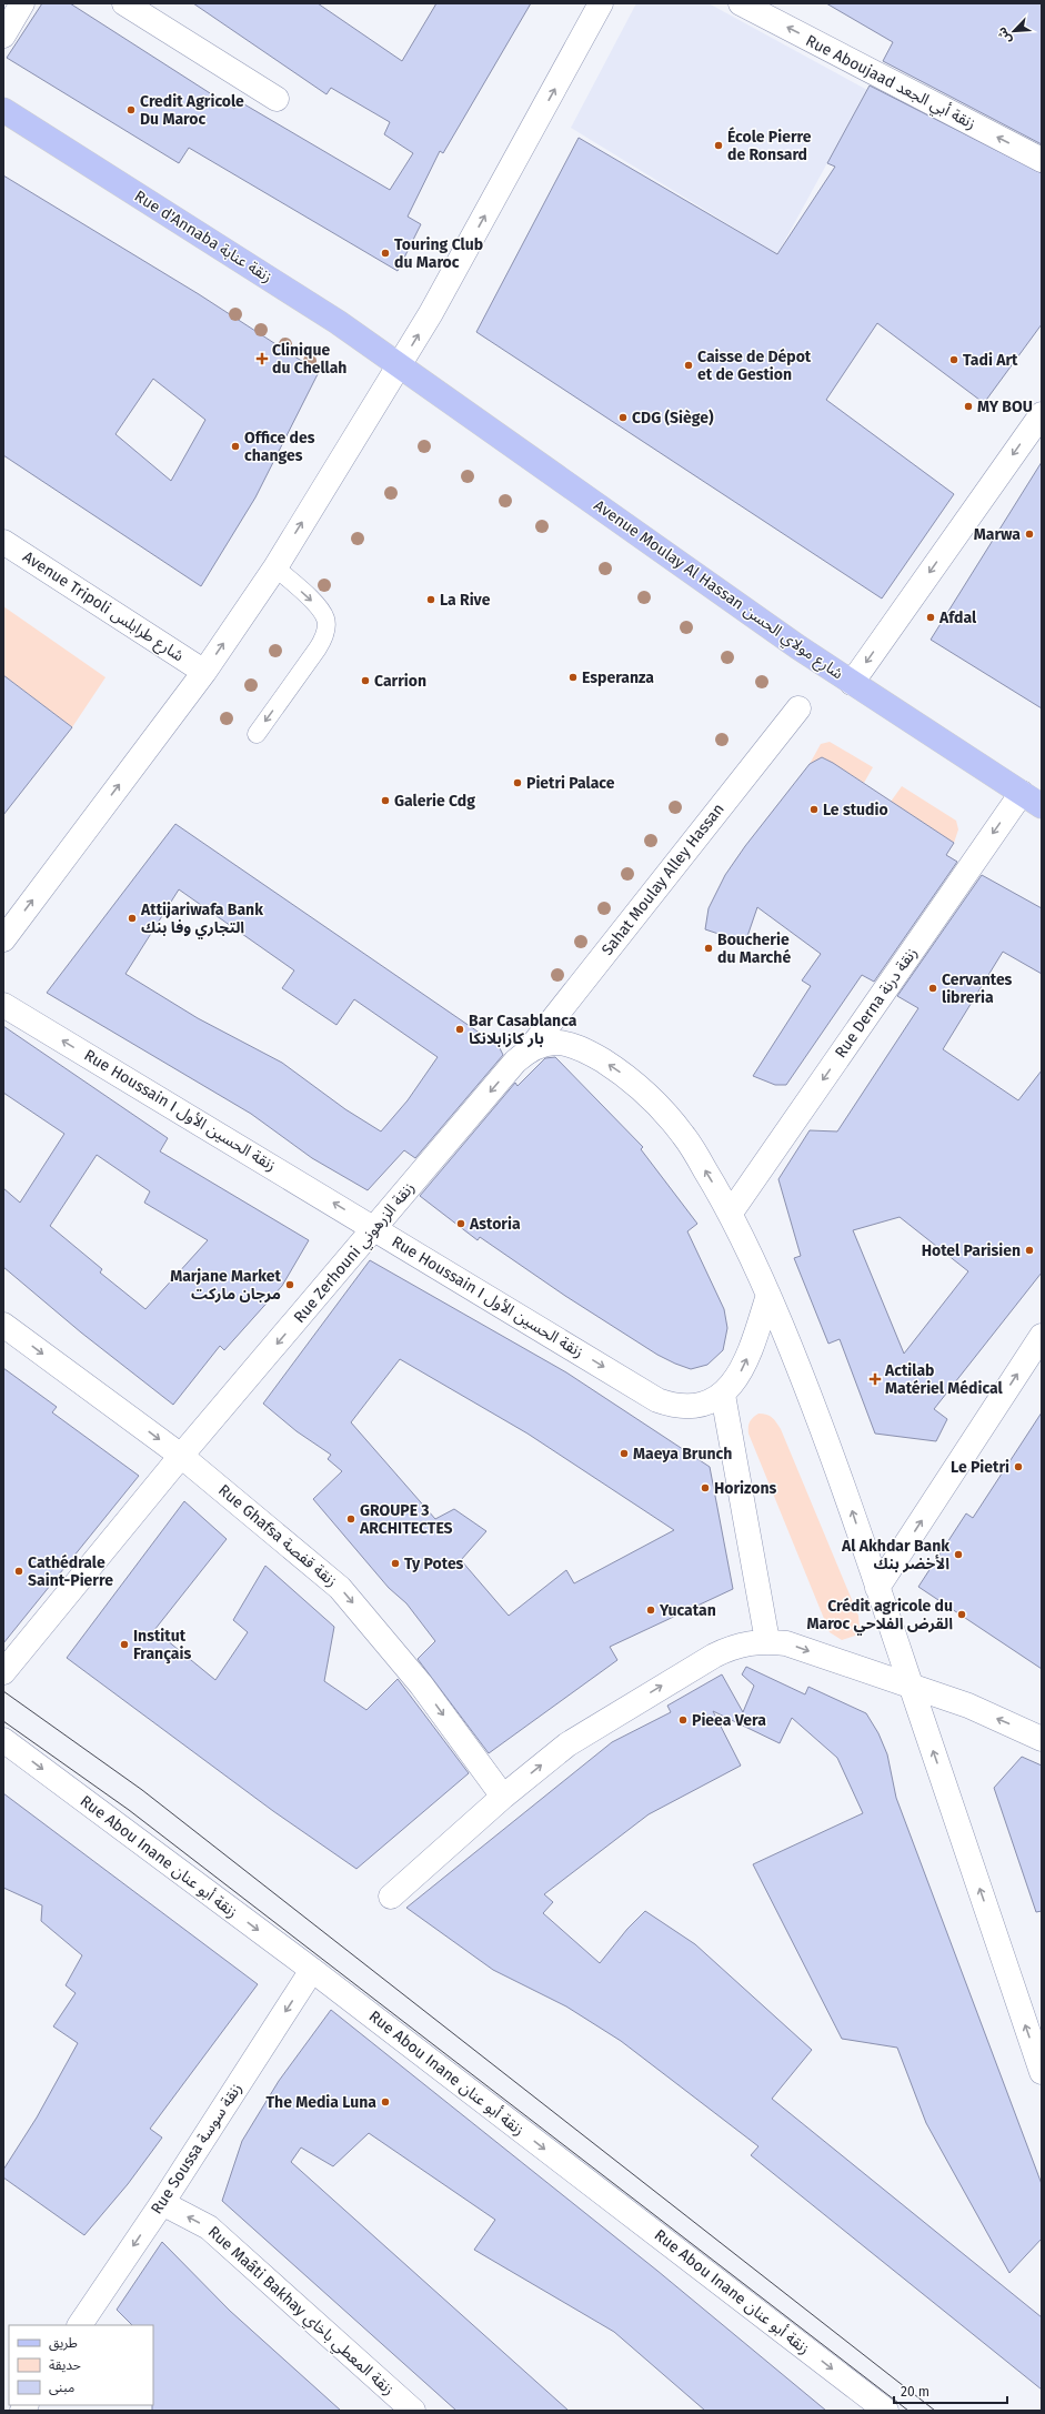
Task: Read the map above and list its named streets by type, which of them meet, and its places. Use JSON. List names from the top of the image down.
{
  "streets": {
    "main road": ["Rue d'Annaba زنقة عنابة", "Avenue Moulay Al Hassan شارع مولاي الحسن"],
    "street": [
      "Rue Aboujaad زنقة أبي الجعد",
      "Avenue Tripoli شارع طرابلس",
      "Sahat Moulay Alley Hassan",
      "Rue Derna زنقة درنة",
      "Rue Houssain I زنقة الحسين الأول",
      "Rue Zerhouni زنقة الزرهوني",
      "Rue Ghafsa زنقة قفصة",
      "Rue Abou Inane زنقة أبو عنان",
      "Rue Soussa زنقة سوسة",
      "Rue Maâti Bakhay زنقة المعطي باخاي"
    ]
  },
  "crossings": [
    ["Rue d'Annaba زنقة عنابة", "Avenue Moulay Al Hassan شارع مولاي الحسن"],
    ["Avenue Moulay Al Hassan شارع مولاي الحسن", "Rue Derna زنقة درنة"],
    ["Sahat Moulay Alley Hassan", "Rue Zerhouni زنقة الزرهوني"],
    ["Rue Derna زنقة درنة", "Rue Zerhouni زنقة الزرهوني"],
    ["Rue Houssain I زنقة الحسين الأول", "Rue Zerhouni زنقة الزرهوني"],
    ["Rue Zerhouni زنقة الزرهوني", "Rue Ghafsa زنقة قفصة"],
    ["Rue Abou Inane زنقة أبو عنان", "Rue Soussa زنقة سوسة"],
    ["Rue Soussa زنقة سوسة", "Rue Maâti Bakhay زنقة المعطي باخاي"]
  ],
  "one_way": [
    "Rue Aboujaad زنقة أبي الجعد",
    "Rue Derna زنقة درنة",
    "Rue Ghafsa زنقة قفصة",
    "Rue Abou Inane زنقة أبو عنان",
    "Rue Soussa زنقة سوسة",
    "Rue Maâti Bakhay زنقة المعطي باخاي"
  ],
  "places": {
    "other": [
      "Credit Agricole Du Maroc",
      "École Pierre de Ronsard",
      "Touring Club du Maroc",
      "Tadi Art",
      "Caisse de Dépot et de Gestion",
      "MY BOU",
      "CDG (Siège)",
      "Office des changes",
      "Marwa",
      "La Rive",
      "Afdal",
      "Esperanza",
      "Carrion",
      "Pietri Palace",
      "Galerie Cdg",
      "Le studio",
      "Attijariwafa Bank التجاري وفا بنك",
      "Boucherie du Marché",
      "Cervantes libreria",
      "Bar Casablanca بار كازابلانكا",
      "Astoria",
      "Hotel Parisien",
      "Marjane Market مرجان ماركت",
      "Maeya Brunch",
      "Le Pietri",
      "Horizons",
      "GROUPE 3 ARCHITECTES",
      "Al Akhdar Bank الأخضر بنك",
      "Ty Potes",
      "Cathédrale Saint-Pierre",
      "Yucatan",
      "Crédit agricole du Maroc القرض الفلاحي",
      "Institut Français",
      "Pieea Vera",
      "The Media Luna"
    ],
    "health": ["Clinique du Chellah", "Actilab Matériel Médical"]
  },
  "legend": ["طريق", "حديقة", "مبنى"],
  "scale_bar": "20 m",
  "north": "bottom left"
}
